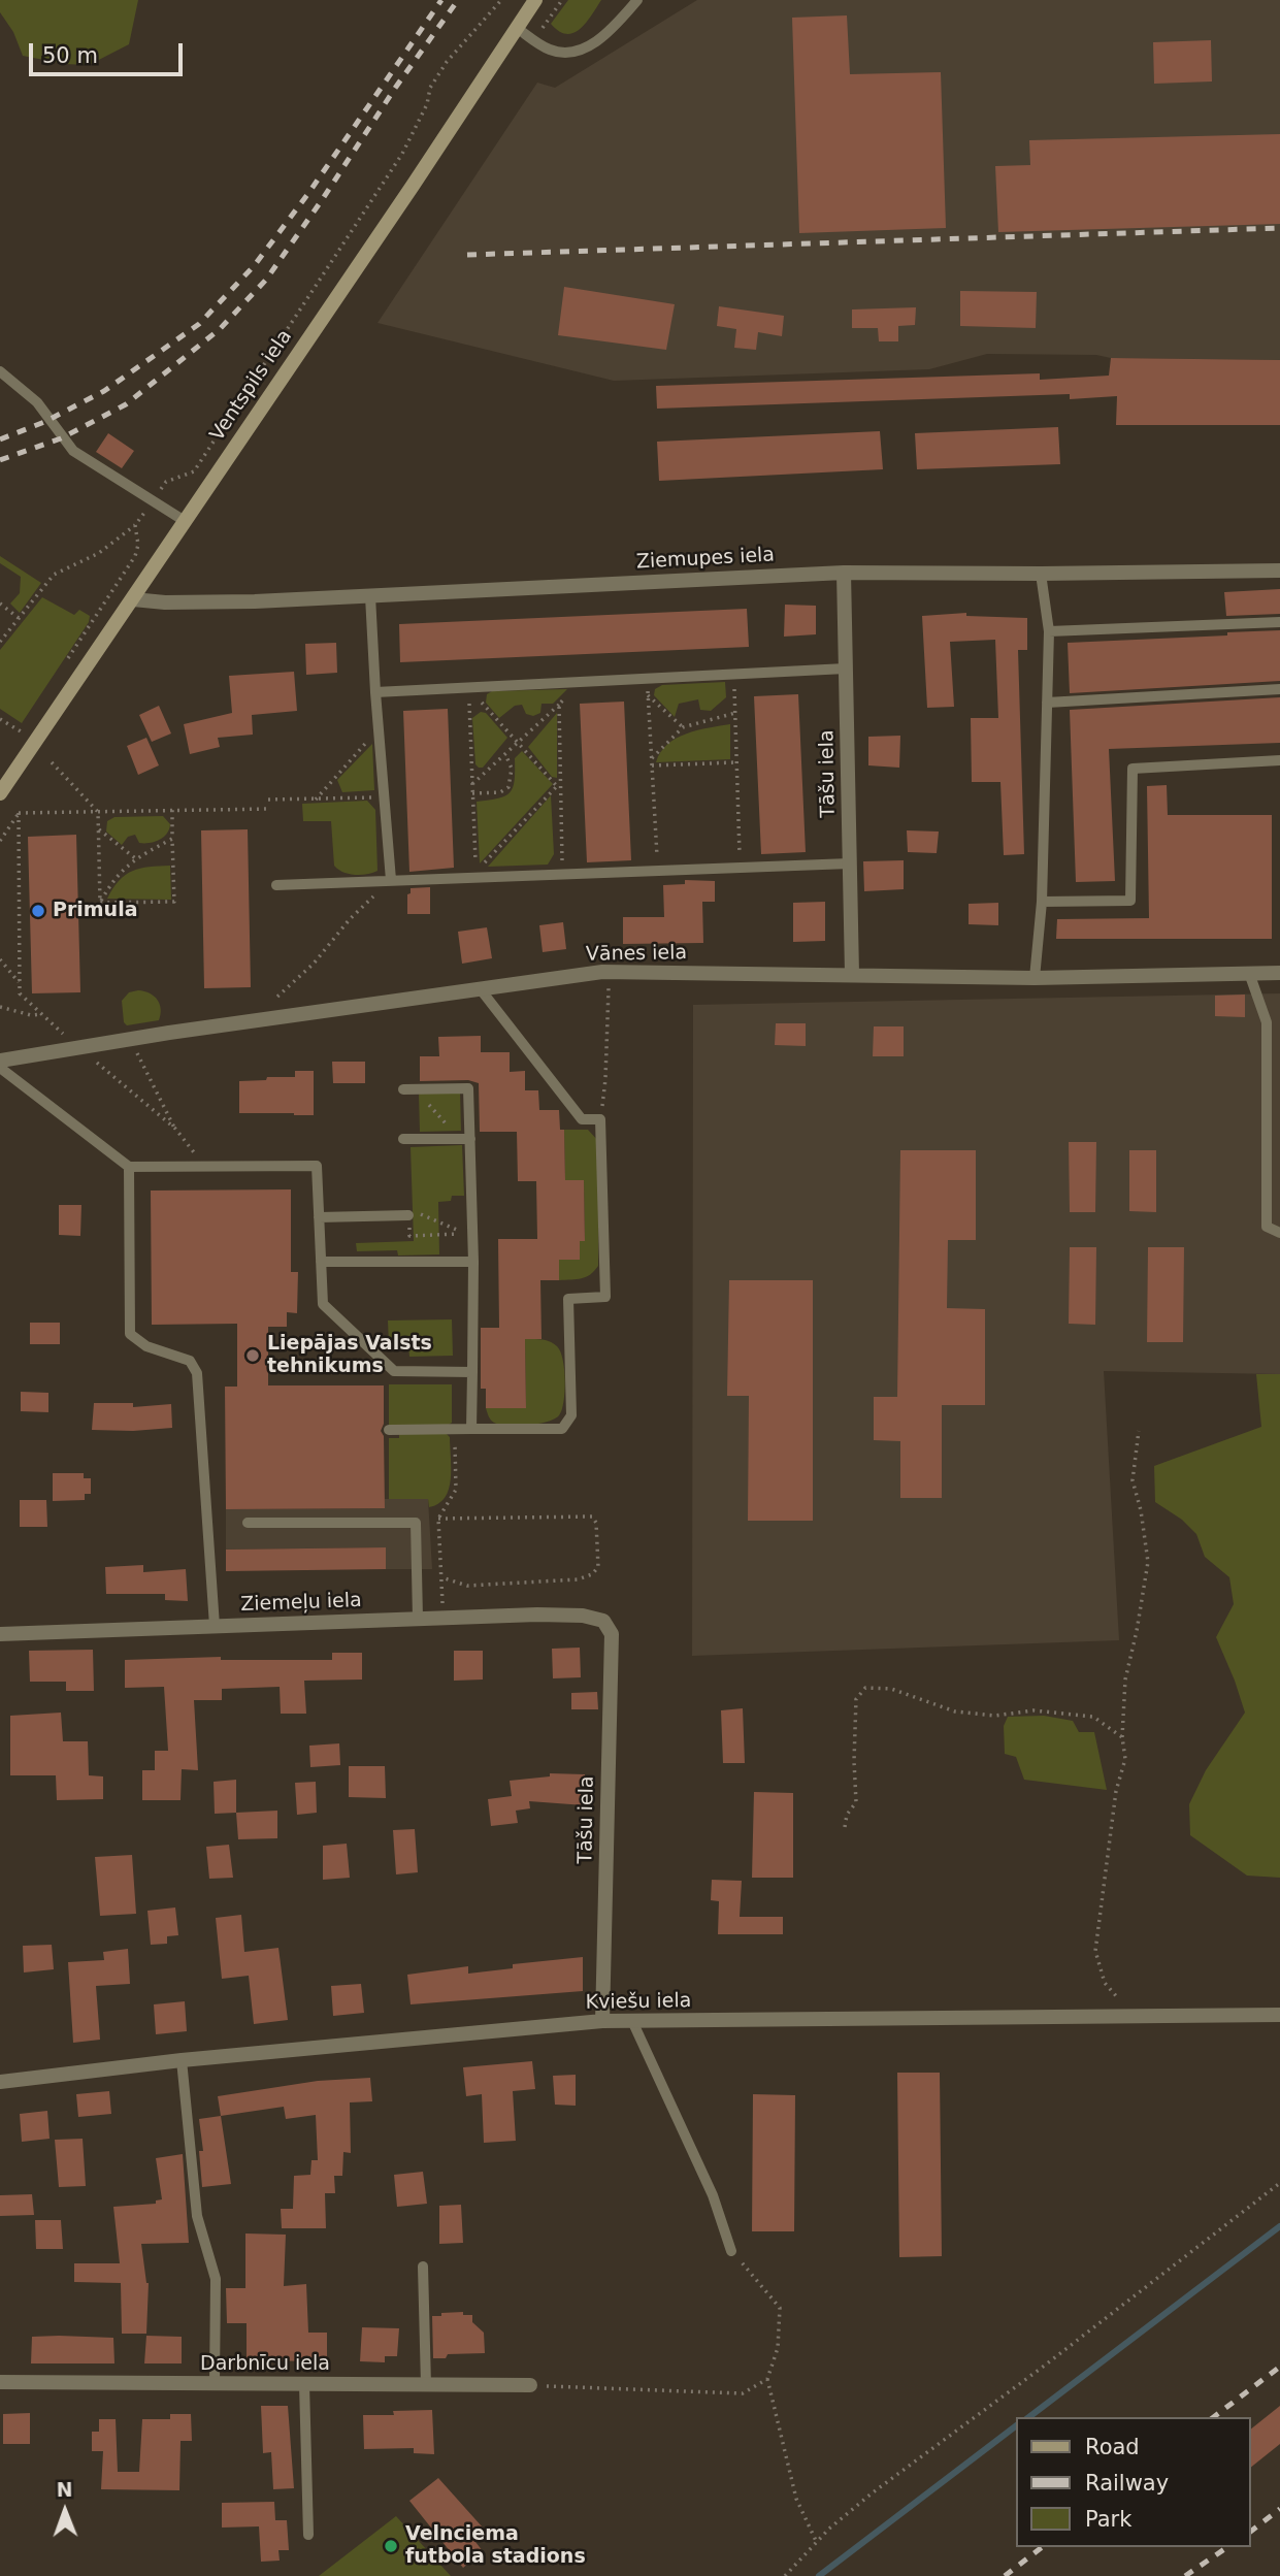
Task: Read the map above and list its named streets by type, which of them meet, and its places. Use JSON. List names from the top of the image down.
{
  "streets": {
    "street": [
      "Ventspils iela",
      "Ziemupes iela",
      "Tāšu iela",
      "Vānes iela",
      "Ziemeļu iela",
      "Kviešu iela",
      "Darbnīcu iela"
    ]
  },
  "crossings": [
    ["Ventspils iela", "Ziemupes iela"],
    ["Ziemupes iela", "Tāšu iela"],
    ["Tāšu iela", "Vānes iela"],
    ["Tāšu iela", "Ziemeļu iela"],
    ["Tāšu iela", "Kviešu iela"]
  ],
  "places": ["Primula", "Liepājas Valsts tehnikums", "Velnciema futbola stadions"],
  "legend": ["Road", "Railway", "Park"],
  "scale_bar": "50 m",
  "north": "top"
}
